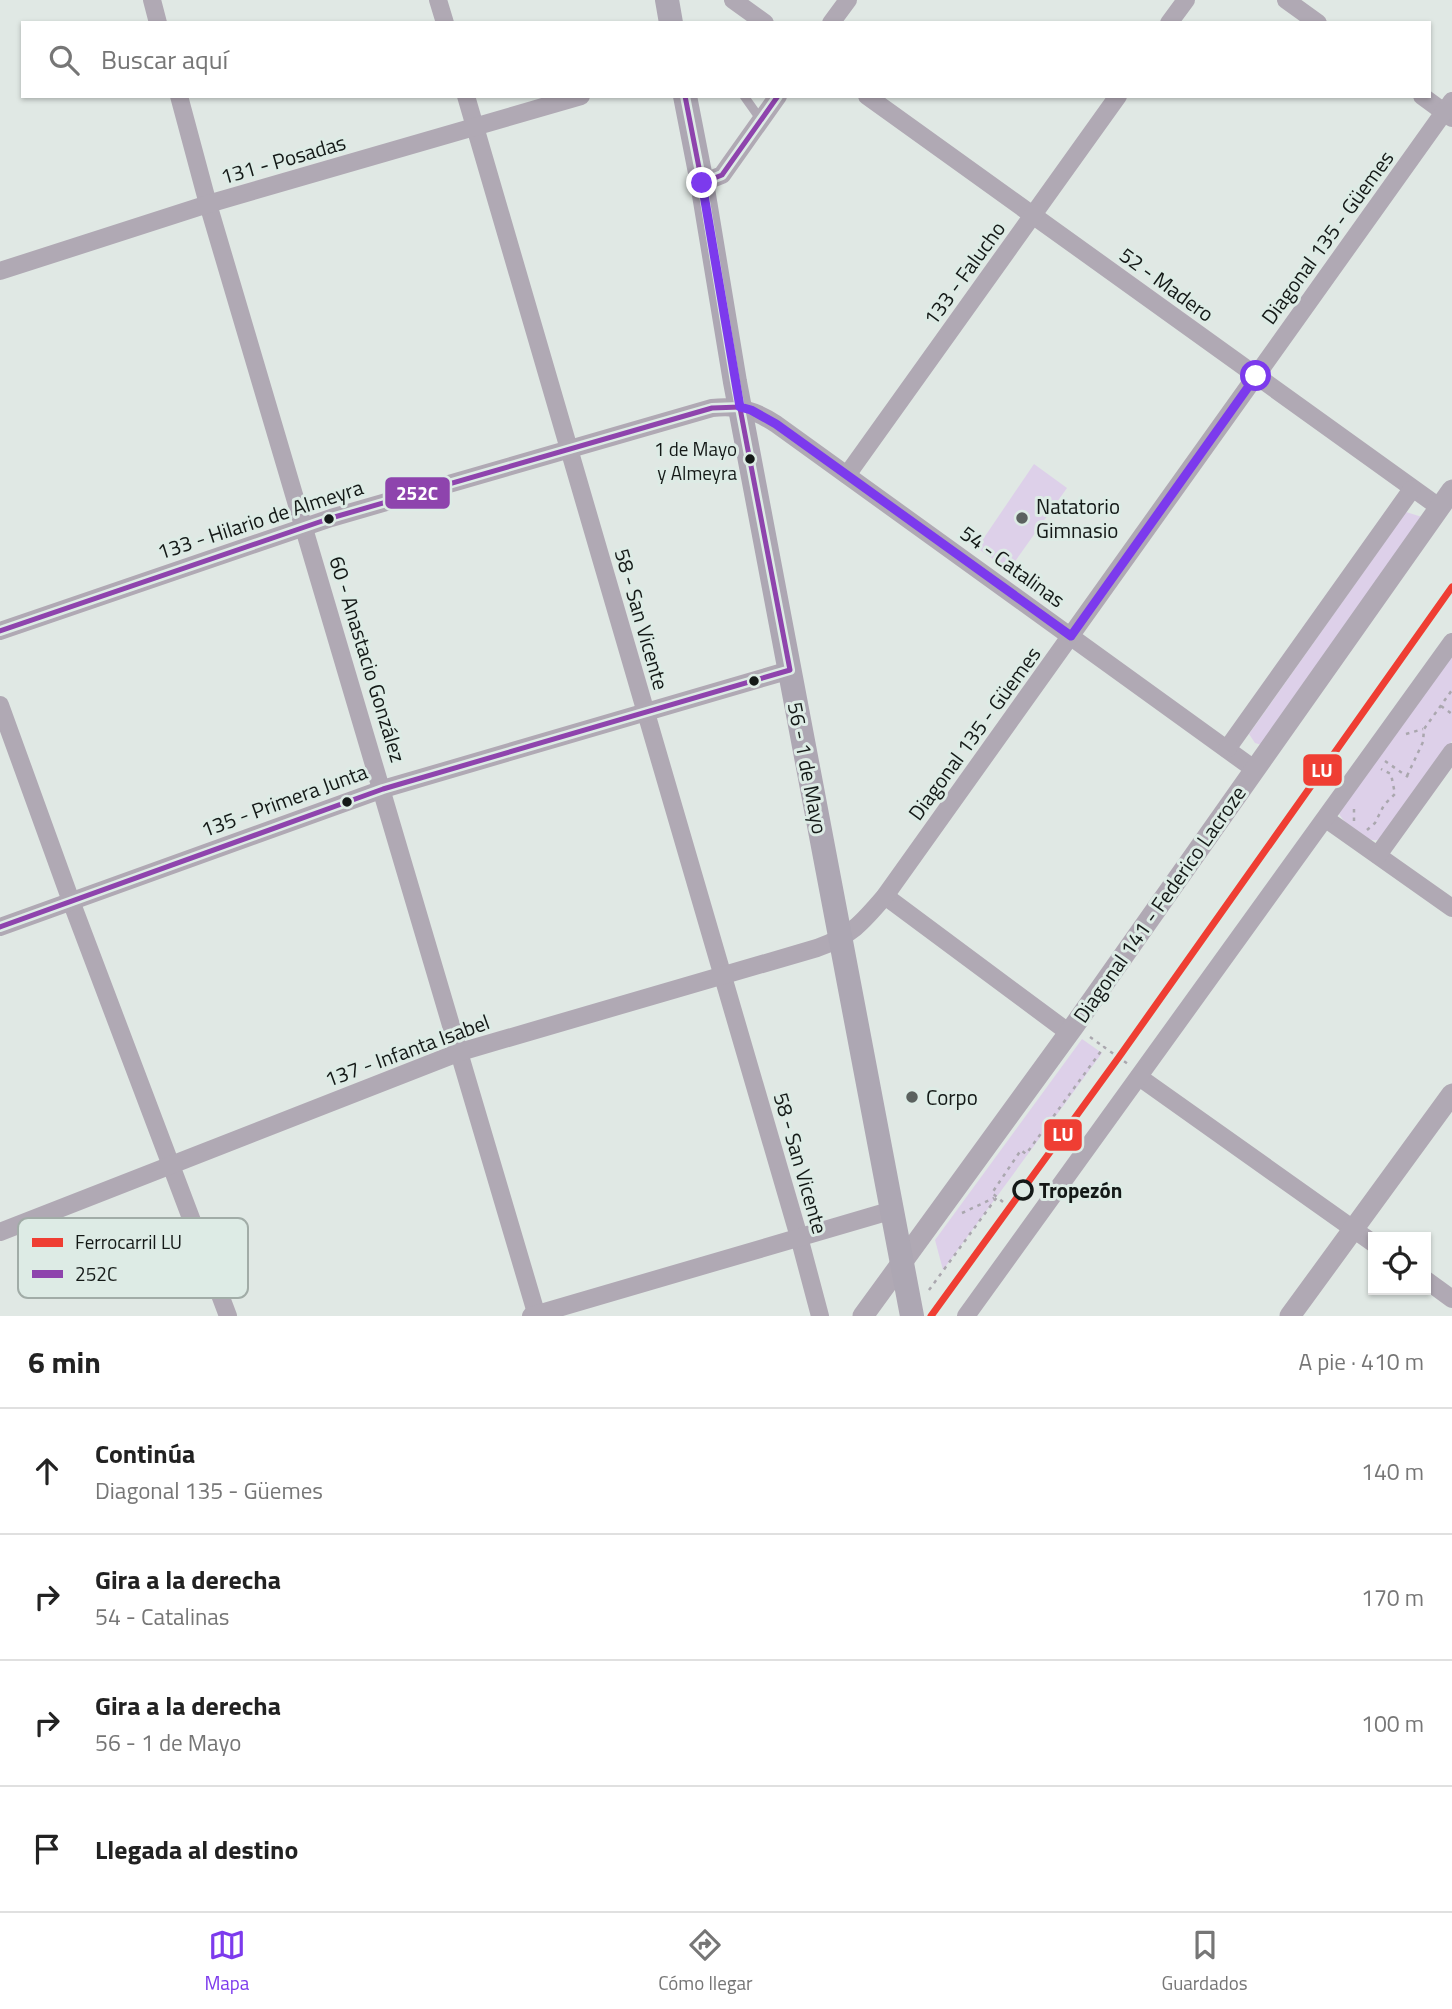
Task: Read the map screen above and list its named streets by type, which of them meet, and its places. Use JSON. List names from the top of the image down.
{
  "streets": {
    "main road": ["56 - 1 de Mayo"],
    "street": [
      "131 - Posadas",
      "Diagonal 135 - Güemes",
      "133 - Falucho",
      "52 - Madero",
      "133 - Hilario de Almeyra",
      "54 - Catalinas",
      "58 - San Vicente",
      "60 - Anastacio González",
      "135 - Primera Junta",
      "Diagonal 141 - Federico Lacroze",
      "137 - Infanta Isabel"
    ]
  },
  "crossings": [
    ["131 - Posadas", "58 - San Vicente"],
    ["131 - Posadas", "60 - Anastacio González"],
    ["Diagonal 135 - Güemes", "52 - Madero"],
    ["Diagonal 135 - Güemes", "54 - Catalinas"],
    ["Diagonal 135 - Güemes", "56 - 1 de Mayo"],
    ["Diagonal 135 - Güemes", "137 - Infanta Isabel"],
    ["133 - Falucho", "52 - Madero"],
    ["133 - Falucho", "54 - Catalinas"],
    ["52 - Madero", "Diagonal 141 - Federico Lacroze"],
    ["133 - Hilario de Almeyra", "54 - Catalinas"],
    ["133 - Hilario de Almeyra", "58 - San Vicente"],
    ["133 - Hilario de Almeyra", "60 - Anastacio González"],
    ["133 - Hilario de Almeyra", "56 - 1 de Mayo"],
    ["54 - Catalinas", "56 - 1 de Mayo"],
    ["54 - Catalinas", "Diagonal 141 - Federico Lacroze"],
    ["58 - San Vicente", "135 - Primera Junta"],
    ["58 - San Vicente", "137 - Infanta Isabel"],
    ["60 - Anastacio González", "135 - Primera Junta"],
    ["60 - Anastacio González", "137 - Infanta Isabel"],
    ["56 - 1 de Mayo", "135 - Primera Junta"],
    ["56 - 1 de Mayo", "Diagonal 141 - Federico Lacroze"],
    ["56 - 1 de Mayo", "137 - Infanta Isabel"]
  ],
  "places": [
    "1 de Mayo y Almeyra",
    "Natatorio Gimnasio",
    "Corpo",
    "Tropezón"
  ],
  "lines": ["transit line 252C", "rail line LU"],
  "legend": ["Ferrocarril LU", "252C"],
  "page": {
    "search": "Buscar aquí",
    "heading": ["6 min", "A pie · 410 m"],
    "list": [
      ["Continúa", "Diagonal 135 - Güemes", "140 m"],
      ["Gira a la derecha", "54 - Catalinas", "170 m"],
      ["Gira a la derecha", "56 - 1 de Mayo", "100 m"],
      "Llegada al destino"
    ],
    "nav": ["Mapa", "Cómo llegar", "Guardados"]
  }
}
